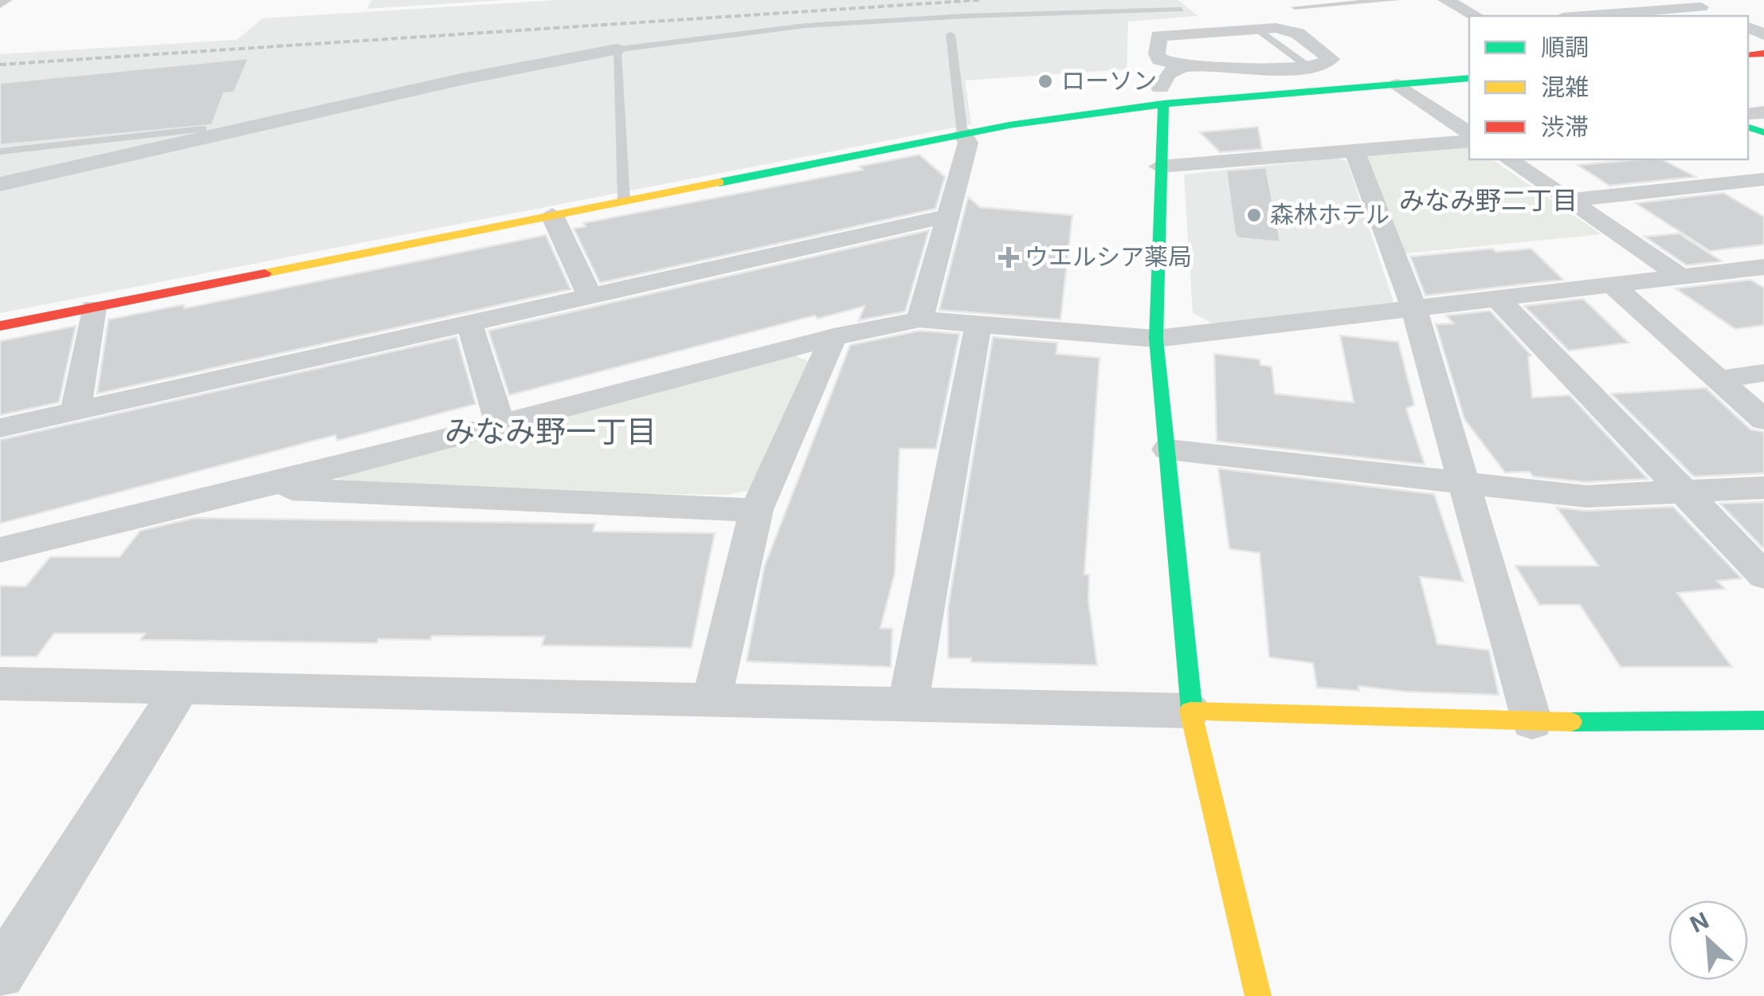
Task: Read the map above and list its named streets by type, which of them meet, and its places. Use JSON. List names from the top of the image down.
{
  "districts": ["みなみ野二丁目", "みなみ野一丁目"],
  "places": {
    "other": ["ローソン", "森林ホテル"],
    "health": ["ウエルシア薬局"]
  },
  "legend": ["順調", "混雑", "渋滞"],
  "north": "top left"
}
